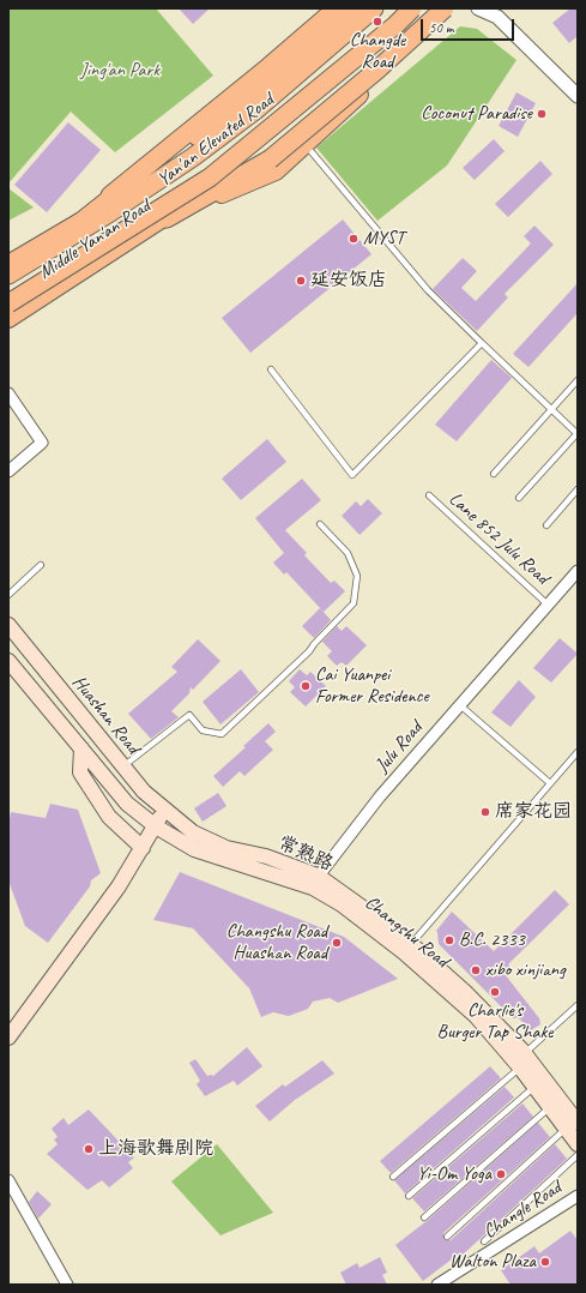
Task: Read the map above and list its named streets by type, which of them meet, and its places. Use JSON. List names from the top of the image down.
{
  "streets": {
    "highway": ["Yan'an Elevated Road"],
    "main road": [
      "Middle Yan'an Road",
      "Huashan Road",
      "常熟路",
      "Changshu Road"
    ],
    "street": ["Julu Road", "Changle Road"],
    "lane": ["Lane 852 Julu Road"]
  },
  "crossings": [
    ["Lane 852 Julu Road", "Julu Road"],
    ["Huashan Road", "常熟路"],
    ["Huashan Road", "Changshu Road"],
    ["Julu Road", "常熟路"],
    ["Julu Road", "Changshu Road"],
    ["常熟路", "Changshu Road"]
  ],
  "parks": ["Jing'an Park"],
  "places": [
    "Changde Road",
    "Coconut Paradise",
    "MYST",
    "延安饭店",
    "Cai Yuanpei Former Residence",
    "席家花园",
    "B.C. 2333",
    "Changshu Road Huashan Road",
    "xibo xinjiang",
    "Charlie's Burger Tap Shake",
    "上海歌舞剧院",
    "Yi-Om Yoga",
    "Walton Plaza"
  ],
  "scale_bar": "50 m"
}
